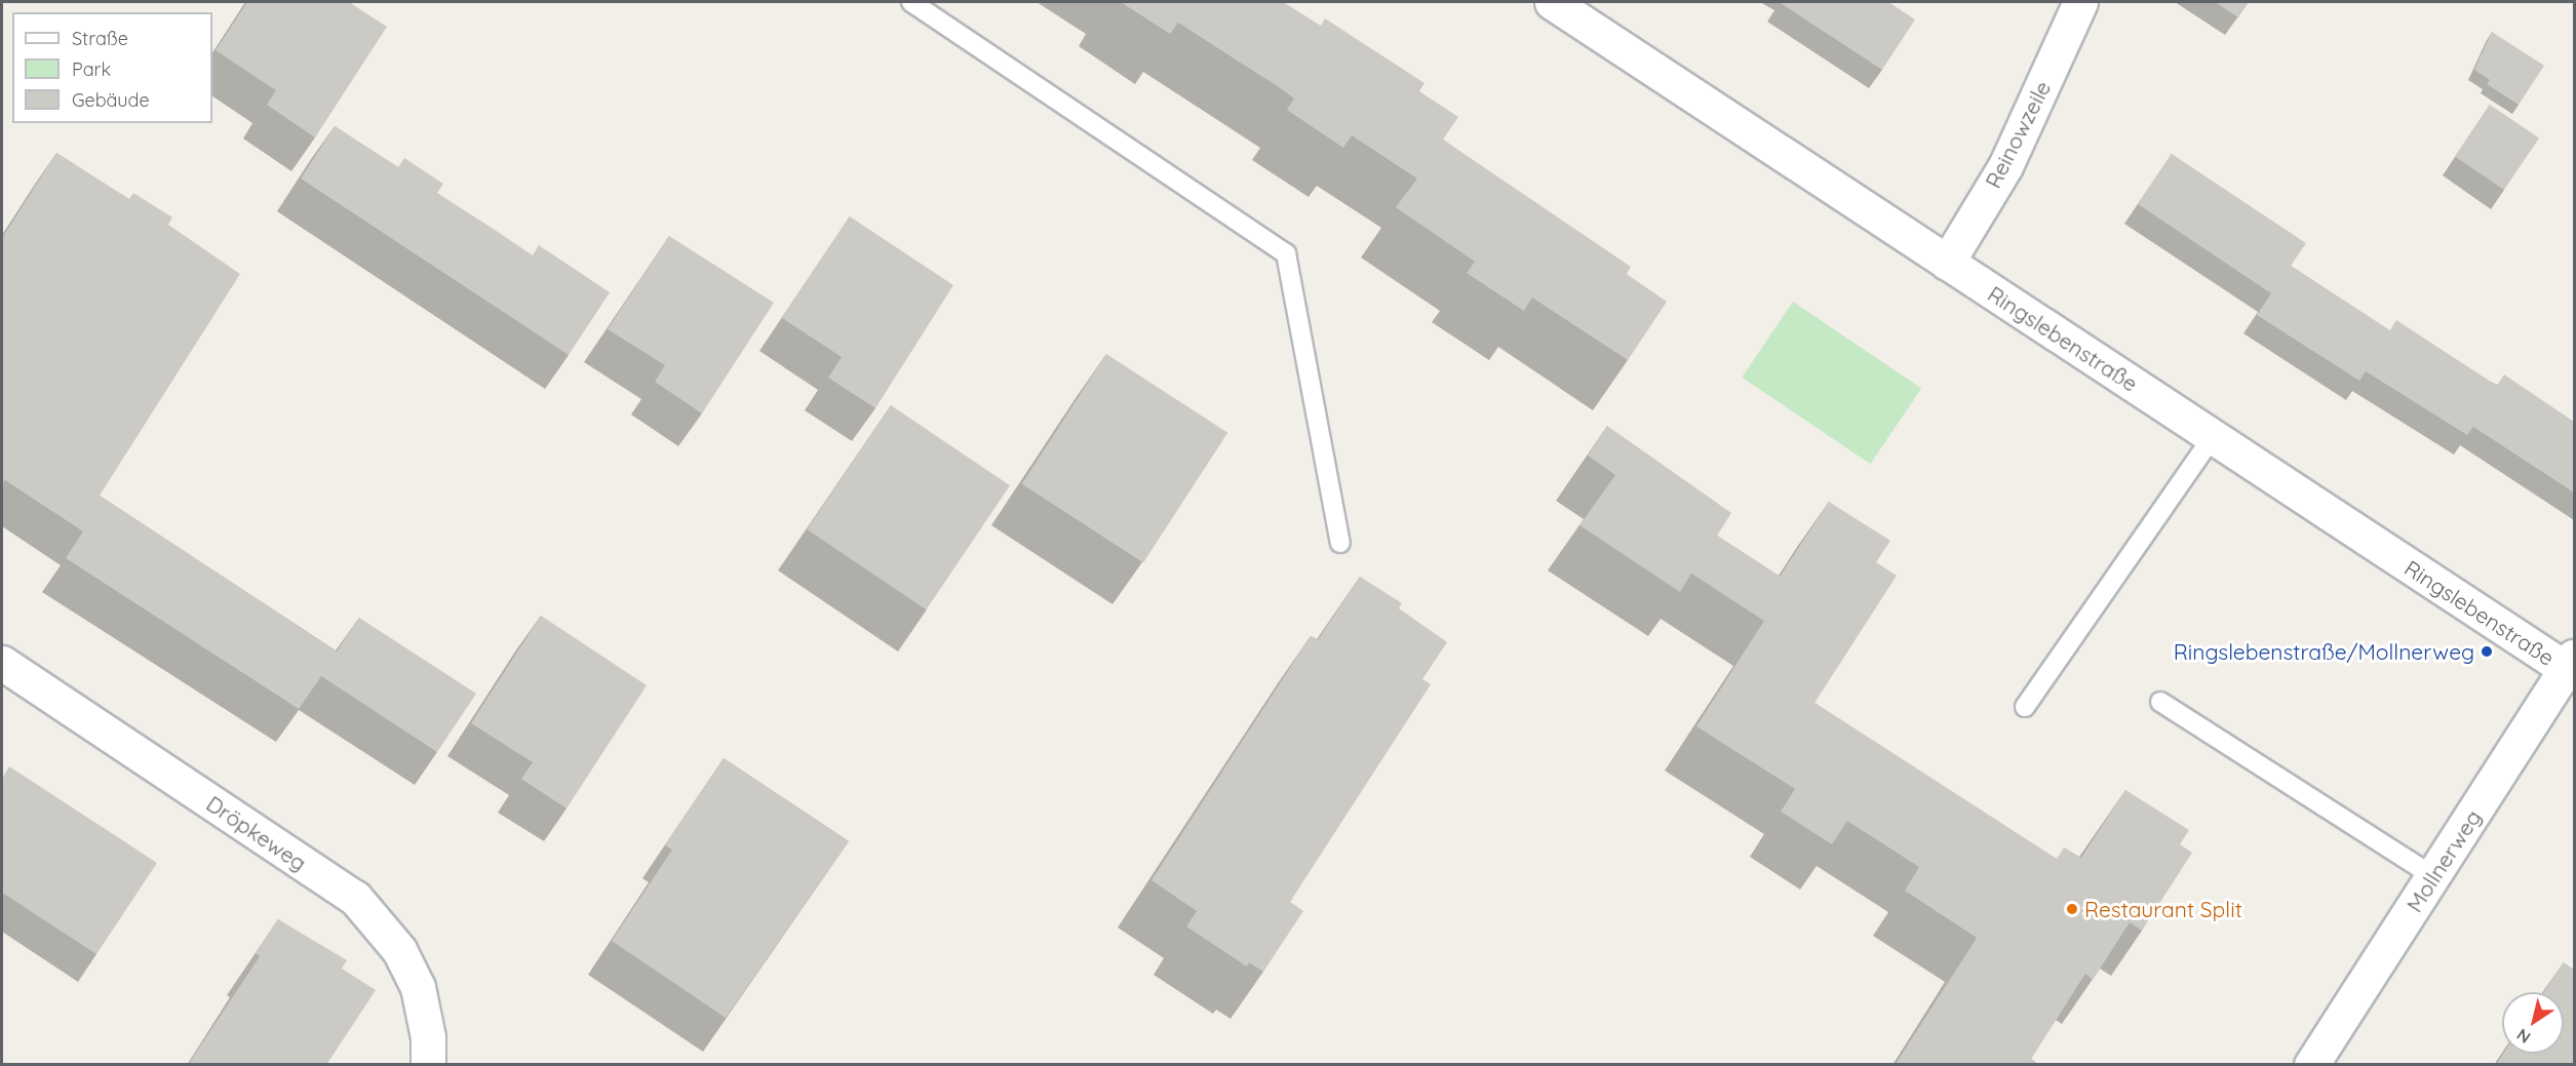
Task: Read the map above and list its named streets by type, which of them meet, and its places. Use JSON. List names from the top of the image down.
{
  "streets": {
    "street": [
      "Reinowzeile",
      "Ringslebenstraße",
      "Dröpkeweg",
      "Mollnerweg"
    ]
  },
  "crossings": [
    ["Reinowzeile", "Ringslebenstraße"],
    ["Ringslebenstraße", "Mollnerweg"]
  ],
  "places": ["Ringslebenstraße/Mollnerweg", "Restaurant Split"],
  "legend": ["Straße", "Park", "Gebäude"],
  "north": "bottom left"
}
